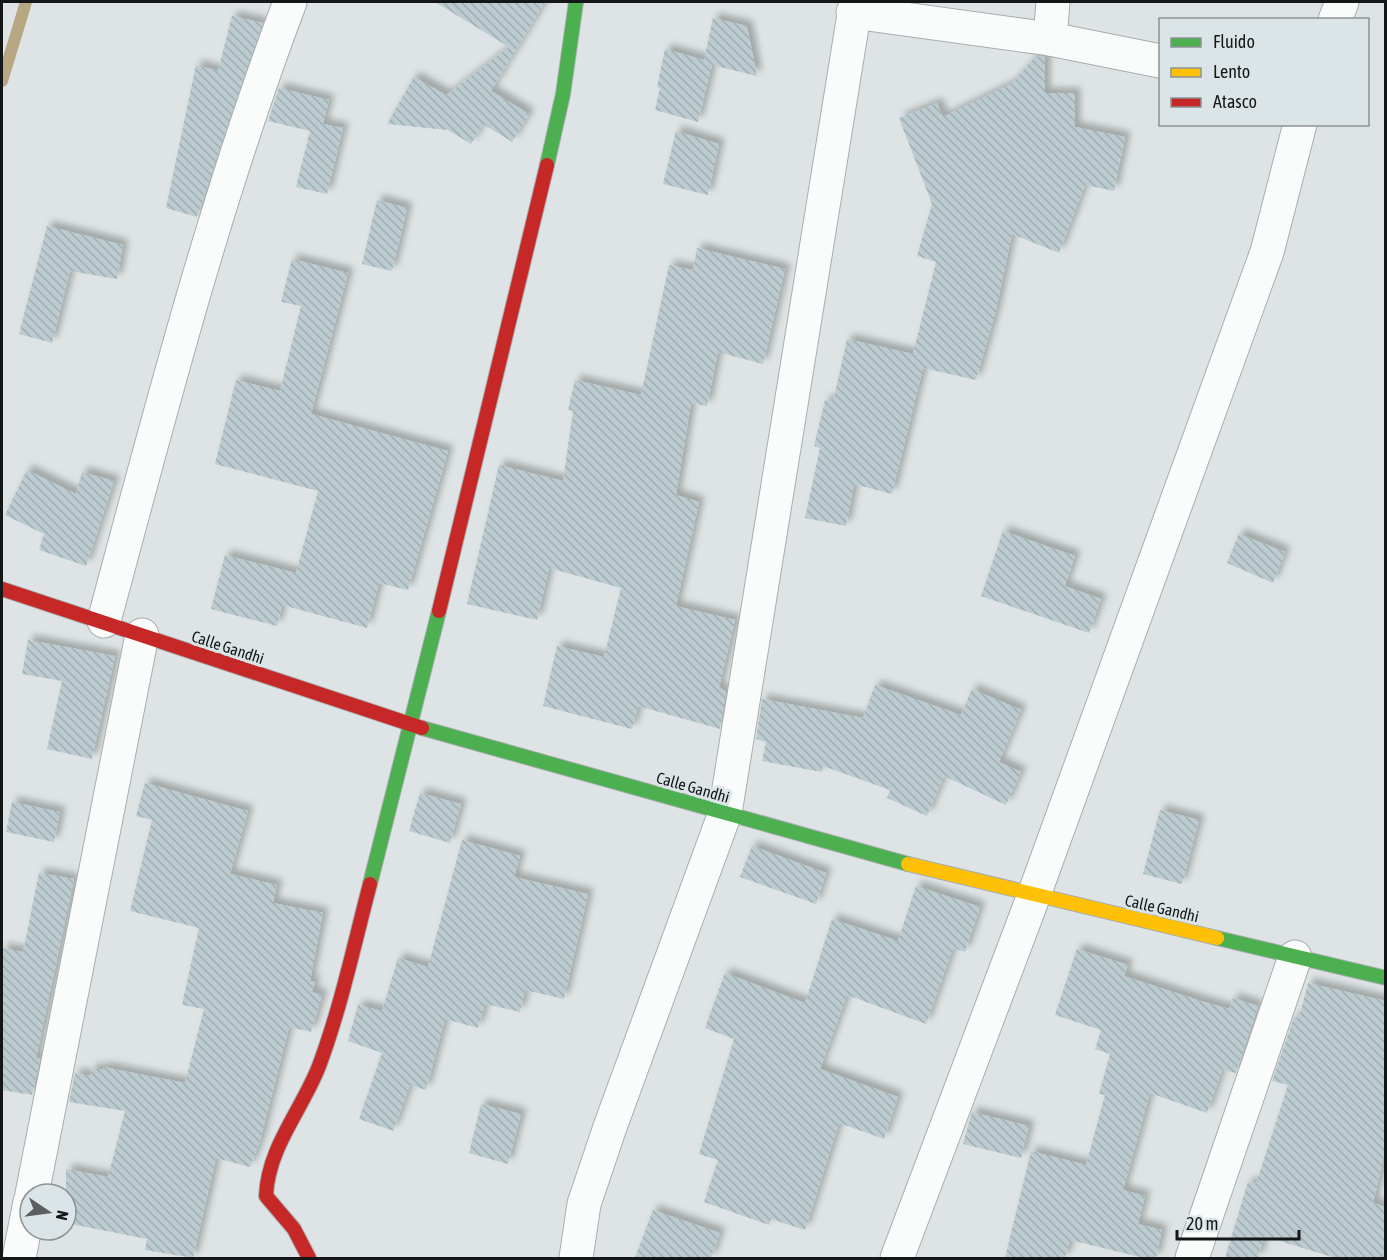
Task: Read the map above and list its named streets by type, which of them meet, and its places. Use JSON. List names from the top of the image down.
{
  "streets": {
    "main road": ["Calle Gandhi"]
  },
  "legend": ["Fluido", "Lento", "Atasco"],
  "scale_bar": "20 m",
  "north": "right"
}
